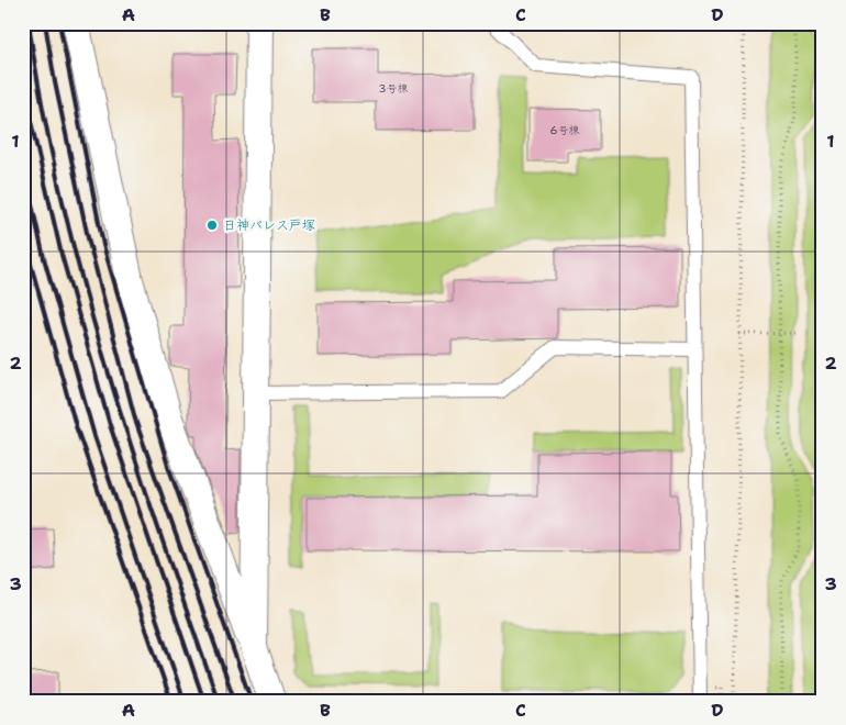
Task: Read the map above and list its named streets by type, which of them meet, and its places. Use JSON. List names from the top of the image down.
{
  "places": ["日神パレス戸塚"],
  "house_numbers": ["3号棟", "6号棟"],
  "grid": {
    "columns": [
      "A",
      "B",
      "C",
      "D"
    ],
    "rows": ["1", "2", "3"]
  }
}
